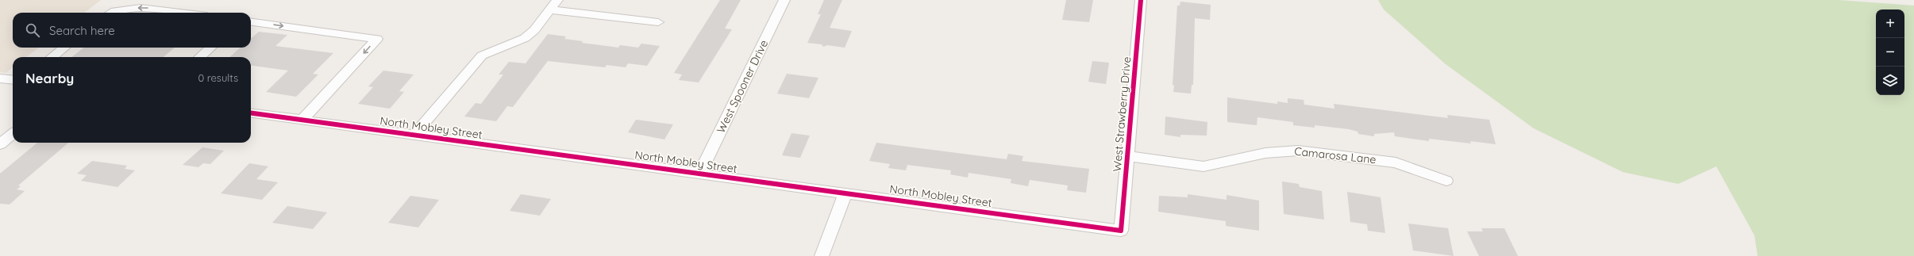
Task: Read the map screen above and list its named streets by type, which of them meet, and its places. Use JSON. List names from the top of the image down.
{
  "streets": {
    "street": [
      "West Spooner Drive",
      "West Strawberry Drive",
      "North Mobley Street",
      "Camarosa Lane"
    ]
  },
  "crossings": [
    ["West Spooner Drive", "North Mobley Street"],
    ["West Strawberry Drive", "North Mobley Street"],
    ["West Strawberry Drive", "Camarosa Lane"]
  ],
  "page": {
    "map_buttons": ["+", "−"],
    "search": "Search here",
    "heading": ["Nearby", "0 results"]
  }
}
